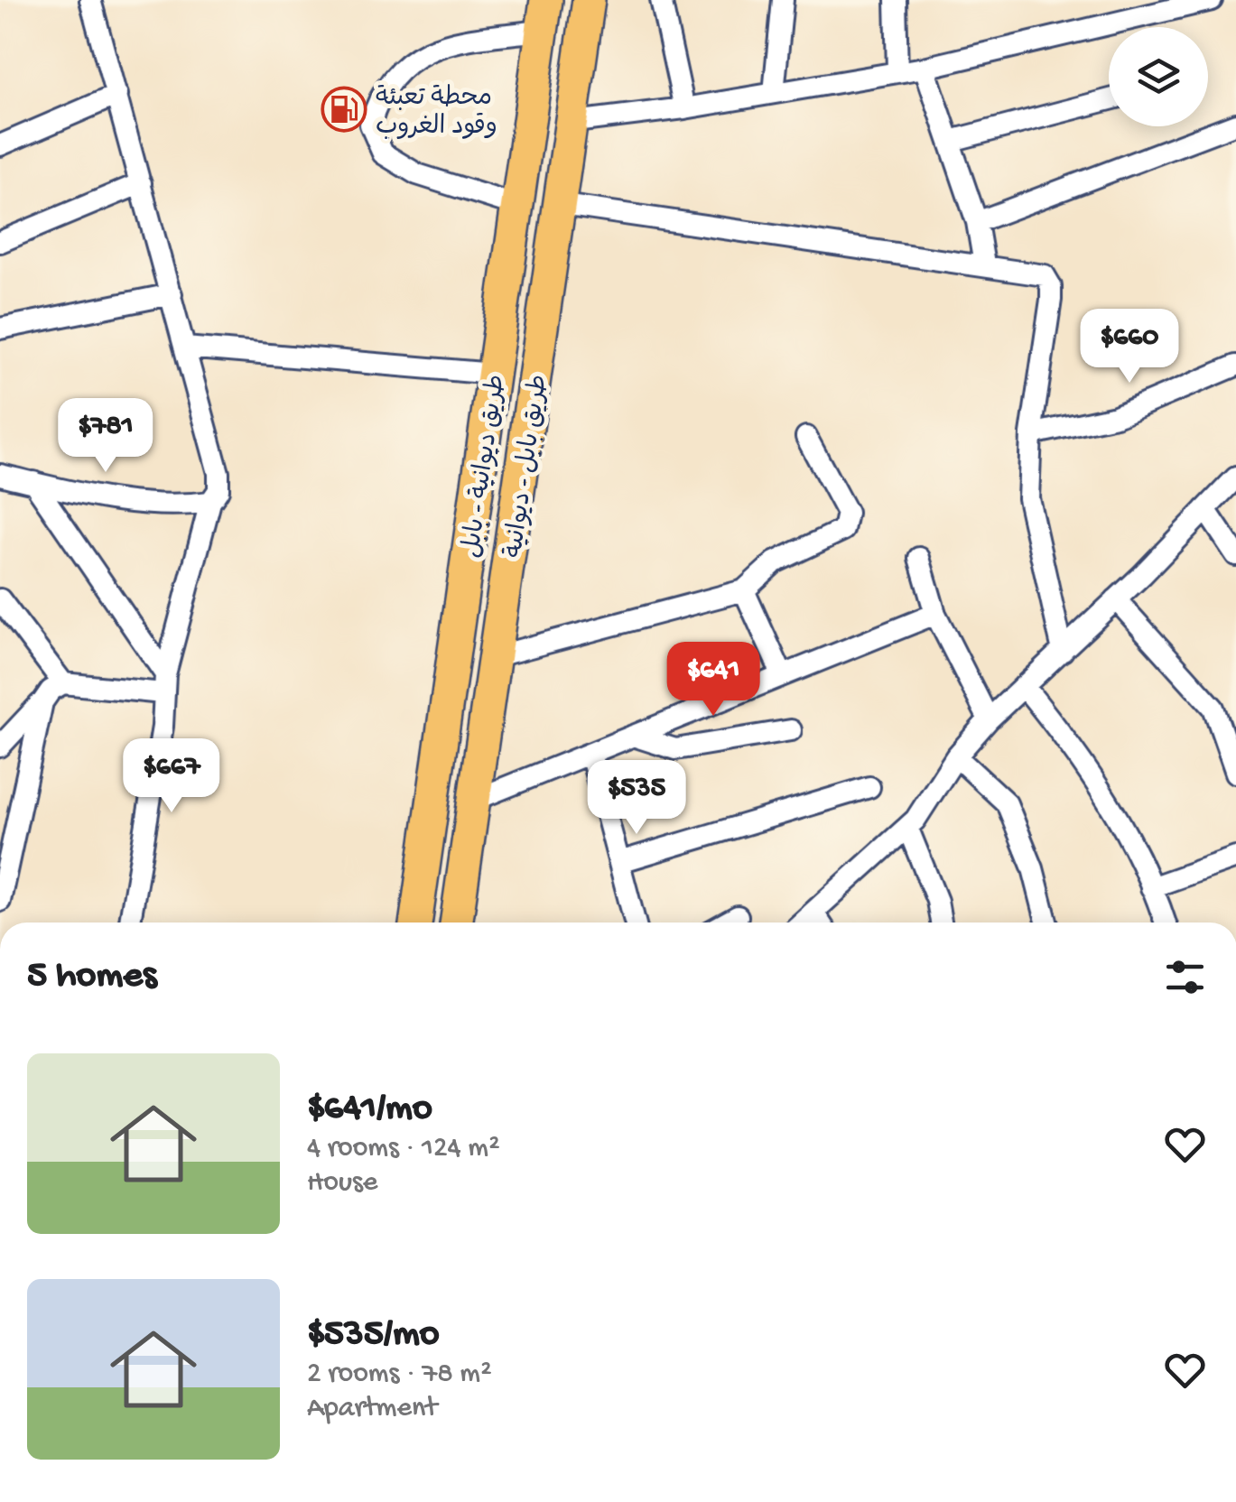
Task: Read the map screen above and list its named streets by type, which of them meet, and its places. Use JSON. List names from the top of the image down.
{
  "streets": {
    "highway": ["طريق ديوانية - بابل", "طريق بابل - ديوانية"]
  },
  "places": {
    "fuel station": ["محطة تعبئة وقود الغروب"]
  },
  "page": {
    "price": [
      "$660",
      "$781",
      "$641",
      "$667",
      "$535"
    ],
    "heading": "5 homes",
    "list": [
      {
        "name": "$641/mo",
        "note": "4 rooms · 124 m² · House"
      },
      {
        "name": "$535/mo",
        "note": "2 rooms · 78 m² · Apartment"
      }
    ]
  }
}
